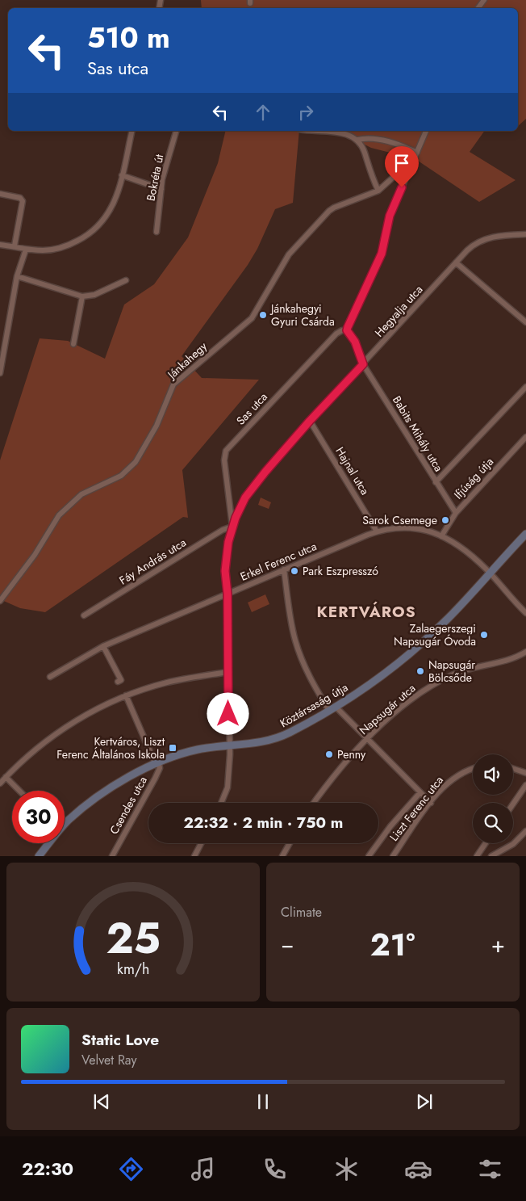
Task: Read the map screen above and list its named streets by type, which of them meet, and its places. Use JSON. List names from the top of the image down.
{
  "streets": {
    "street": [
      "Bokréta út",
      "Hegyalja utca",
      "Jánkahegy",
      "Sas utca",
      "Babits Mihály utca",
      "Hajnal utca",
      "Ifjúság útja",
      "Fáy András utca",
      "Erkel Ferenc utca",
      "Köztársaság útja",
      "Napsugár utca",
      "Csendes utca",
      "Liszt Ferenc utca"
    ]
  },
  "crossings": [
    ["Hegyalja utca", "Sas utca"],
    ["Hegyalja utca", "Babits Mihály utca"],
    ["Hegyalja utca", "Hajnal utca"],
    ["Hegyalja utca", "Fáy András utca"],
    ["Hegyalja utca", "Erkel Ferenc utca"],
    ["Hegyalja utca", "Köztársaság útja"],
    ["Sas utca", "Fáy András utca"],
    ["Babits Mihály utca", "Ifjúság útja"],
    ["Hajnal utca", "Erkel Ferenc utca"],
    ["Ifjúság útja", "Erkel Ferenc utca"],
    ["Erkel Ferenc utca", "Köztársaság útja"],
    ["Köztársaság útja", "Csendes utca"]
  ],
  "districts": ["KERTVÁROS"],
  "places": {
    "other": [
      "Jánkahegyi Gyuri Csárda",
      "Sarok Csemege",
      "Park Eszpresszó",
      "Zalaegerszegi Napsugár Óvoda",
      "Napsugár Bölcsőde",
      "Penny"
    ],
    "transit": ["Kertváros, Liszt Ferenc Általános Iskola"]
  },
  "page": {
    "turn": ["510 m", "Sas utca"],
    "limit": "30",
    "trip": "22:32 · 2 min · 750 m",
    "tile": "Climate",
    "heat": ["−", "21°", "+"],
    "song": ["Static Love", "Velvet Ray"],
    "tabs": "22:30",
    "gauge": ["25", "km/h"]
  }
}
